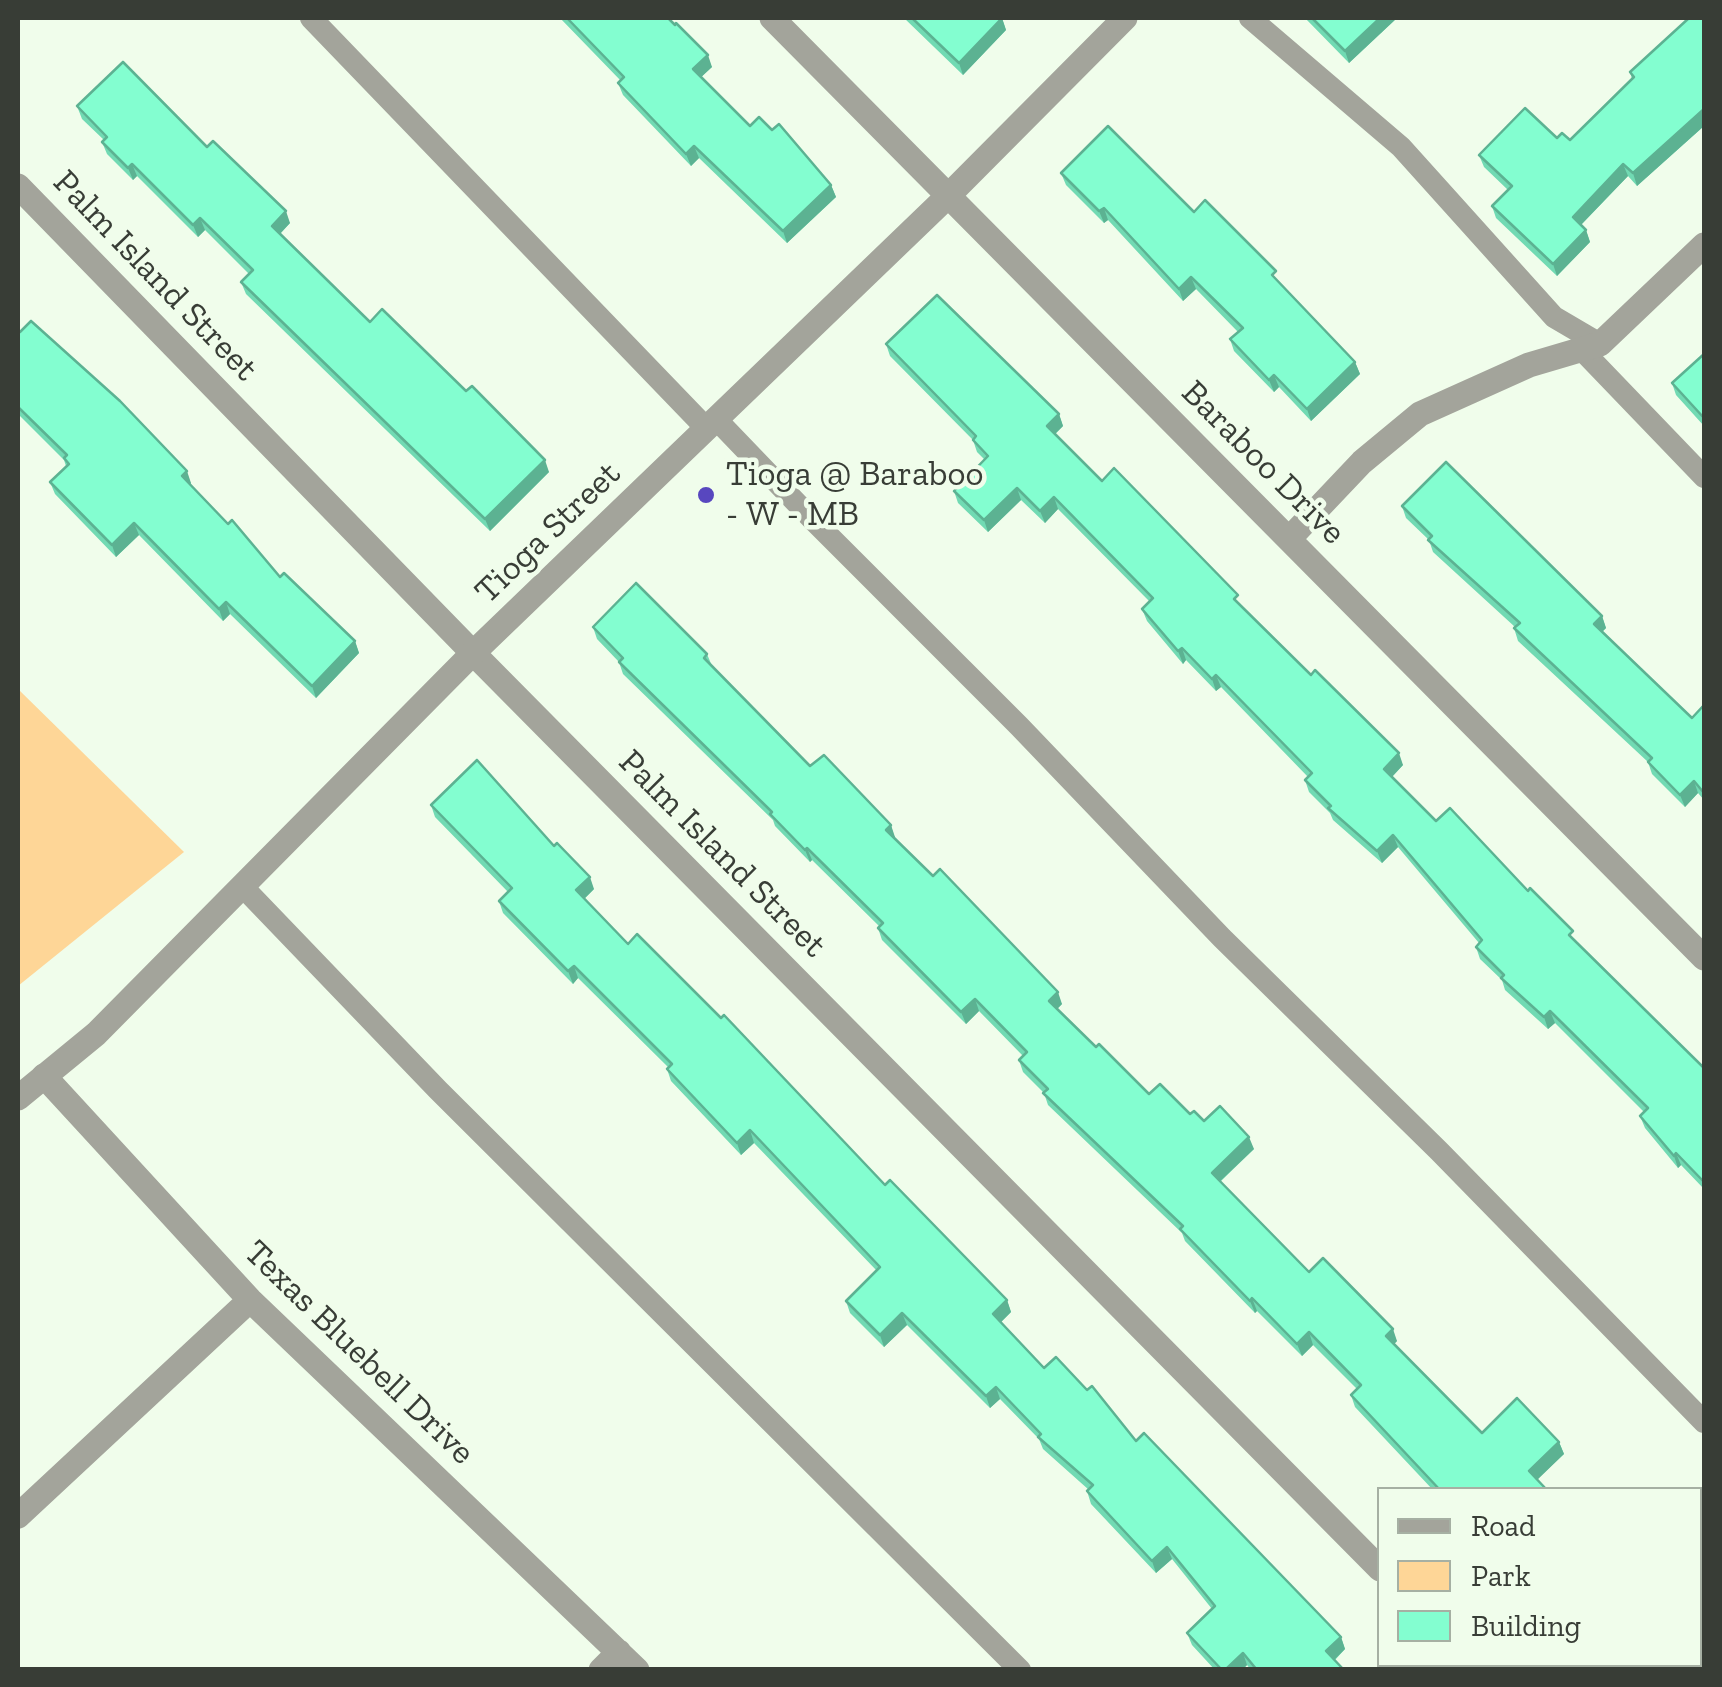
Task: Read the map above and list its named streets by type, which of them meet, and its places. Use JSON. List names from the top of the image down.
{
  "streets": {
    "street": [
      "Palm Island Street",
      "Baraboo Drive",
      "Tioga Street",
      "Texas Bluebell Drive"
    ]
  },
  "crossings": [
    ["Palm Island Street", "Tioga Street"],
    ["Baraboo Drive", "Tioga Street"],
    ["Tioga Street", "Texas Bluebell Drive"]
  ],
  "places": ["Tioga @ Baraboo - W - MB"],
  "legend": ["Road", "Park", "Building"]
}
